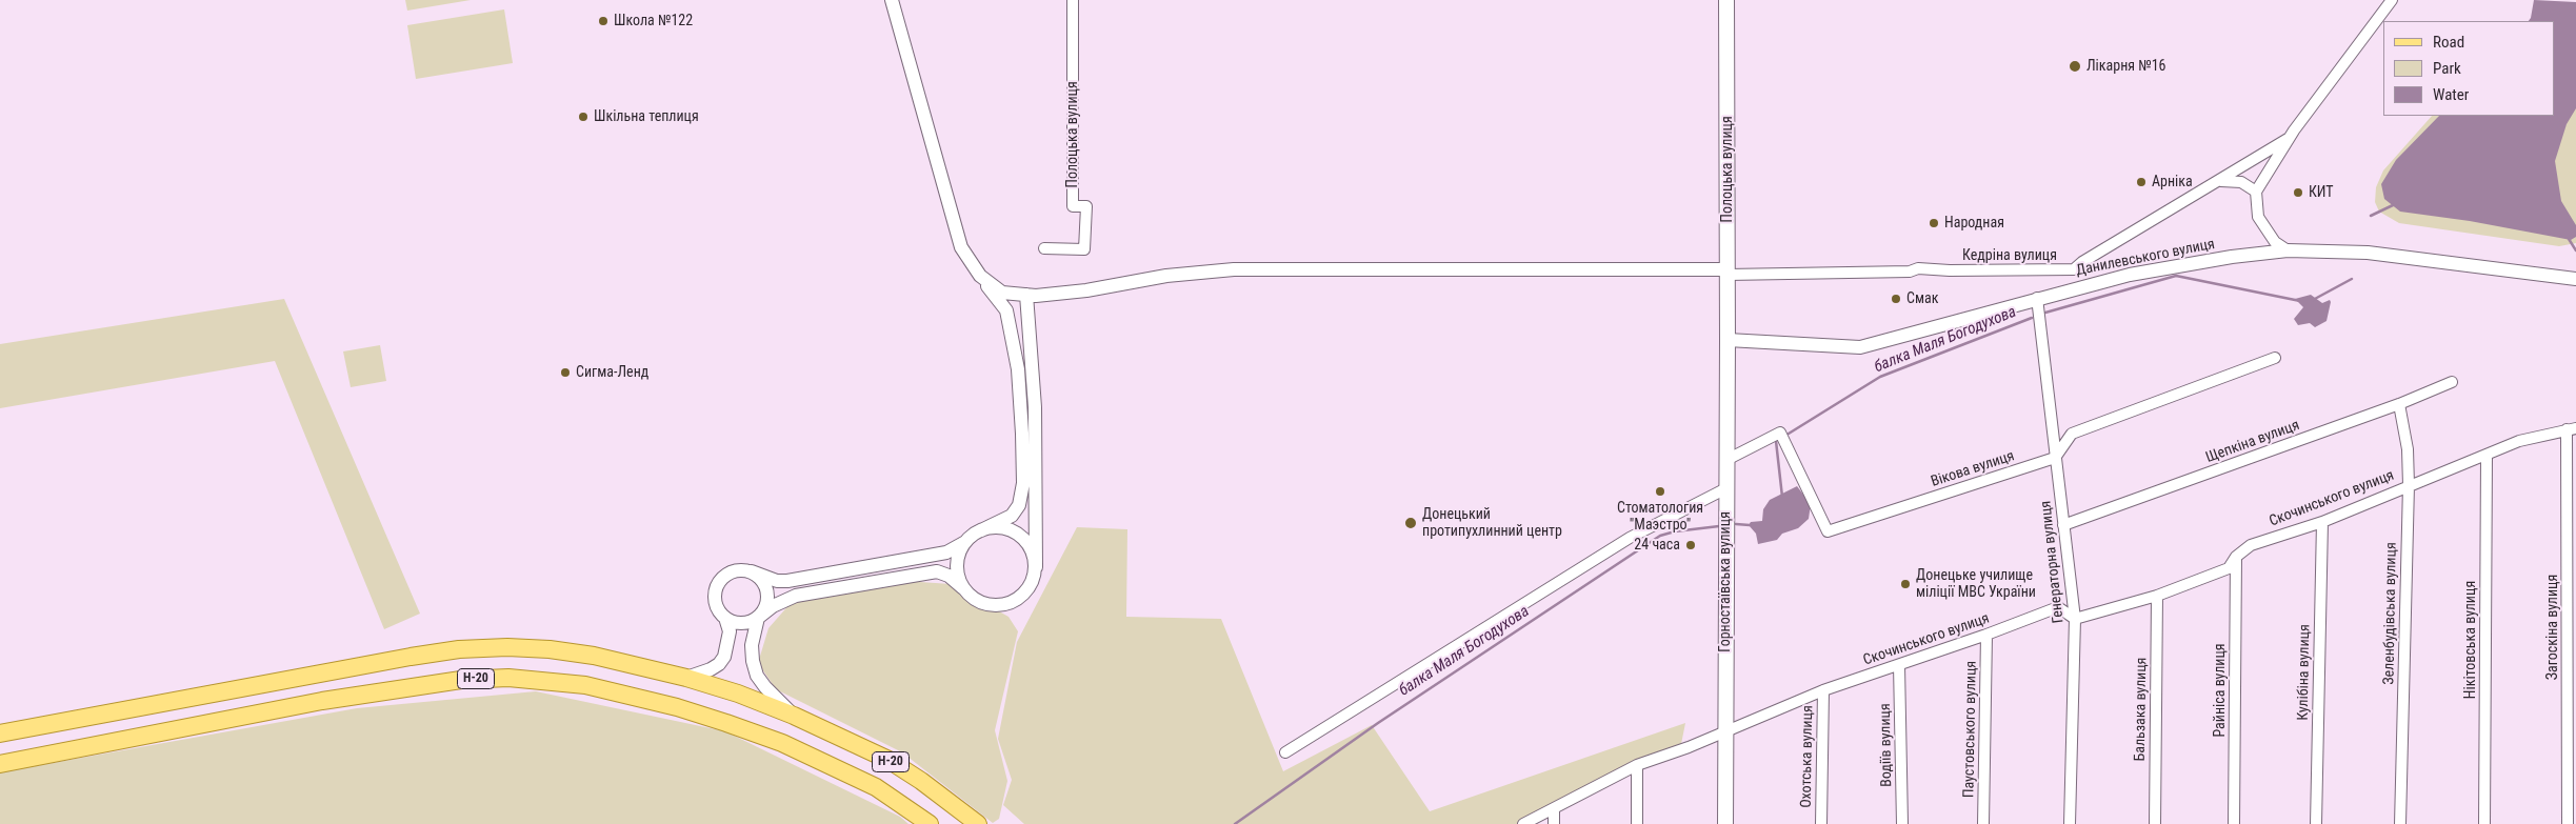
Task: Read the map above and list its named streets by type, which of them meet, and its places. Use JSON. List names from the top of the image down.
{
  "streets": {
    "main road": ["Полоцька вулиця", "Горностаївська вулиця", "Н-20"],
    "street": [
      "Кедріна вулиця",
      "Данилевського вулиця",
      "Щепкіна вулиця",
      "Вікова вулиця",
      "Скочинського вулиця",
      "Генераторна вулиця",
      "Зеленбудівська вулиця",
      "Загоскіна вулиця",
      "Нікітовська вулиця",
      "Кулібіна вулиця",
      "Райніса вулиця",
      "Бальзака вулиця",
      "Паустовського вулиця",
      "Водіїв вулиця",
      "Охотська вулиця"
    ]
  },
  "crossings": [
    ["Полоцька вулиця", "Кедріна вулиця"],
    ["Полоцька вулиця", "Данилевського вулиця"],
    ["Полоцька вулиця", "Горностаївська вулиця"],
    ["Данилевського вулиця", "Генераторна вулиця"],
    ["Данилевського вулиця", "Горностаївська вулиця"],
    ["Щепкіна вулиця", "Генераторна вулиця"],
    ["Щепкіна вулиця", "Зеленбудівська вулиця"],
    ["Вікова вулиця", "Генераторна вулиця"],
    ["Вікова вулиця", "Горностаївська вулиця"],
    ["Скочинського вулиця", "Генераторна вулиця"],
    ["Скочинського вулиця", "Горностаївська вулиця"],
    ["Скочинського вулиця", "Зеленбудівська вулиця"],
    ["Скочинського вулиця", "Загоскіна вулиця"],
    ["Скочинського вулиця", "Нікітовська вулиця"],
    ["Скочинського вулиця", "Кулібіна вулиця"],
    ["Скочинського вулиця", "Райніса вулиця"],
    ["Скочинського вулиця", "Бальзака вулиця"],
    ["Скочинського вулиця", "Паустовського вулиця"],
    ["Скочинського вулиця", "Водіїв вулиця"],
    ["Скочинського вулиця", "Охотська вулиця"]
  ],
  "water": ["балка Маля Богодухова"],
  "places": [
    "Школа №122",
    "Лікарня №16",
    "Шкільна теплиця",
    "Арніка",
    "КИТ",
    "Народная",
    "Смак",
    "Сигма-Ленд",
    "Стоматология \"Маэстро\"",
    "Донецький протипухлинний центр",
    "24 часа",
    "Донецьке училище міліції МВС України"
  ],
  "legend": ["Road", "Park", "Water"]
}
